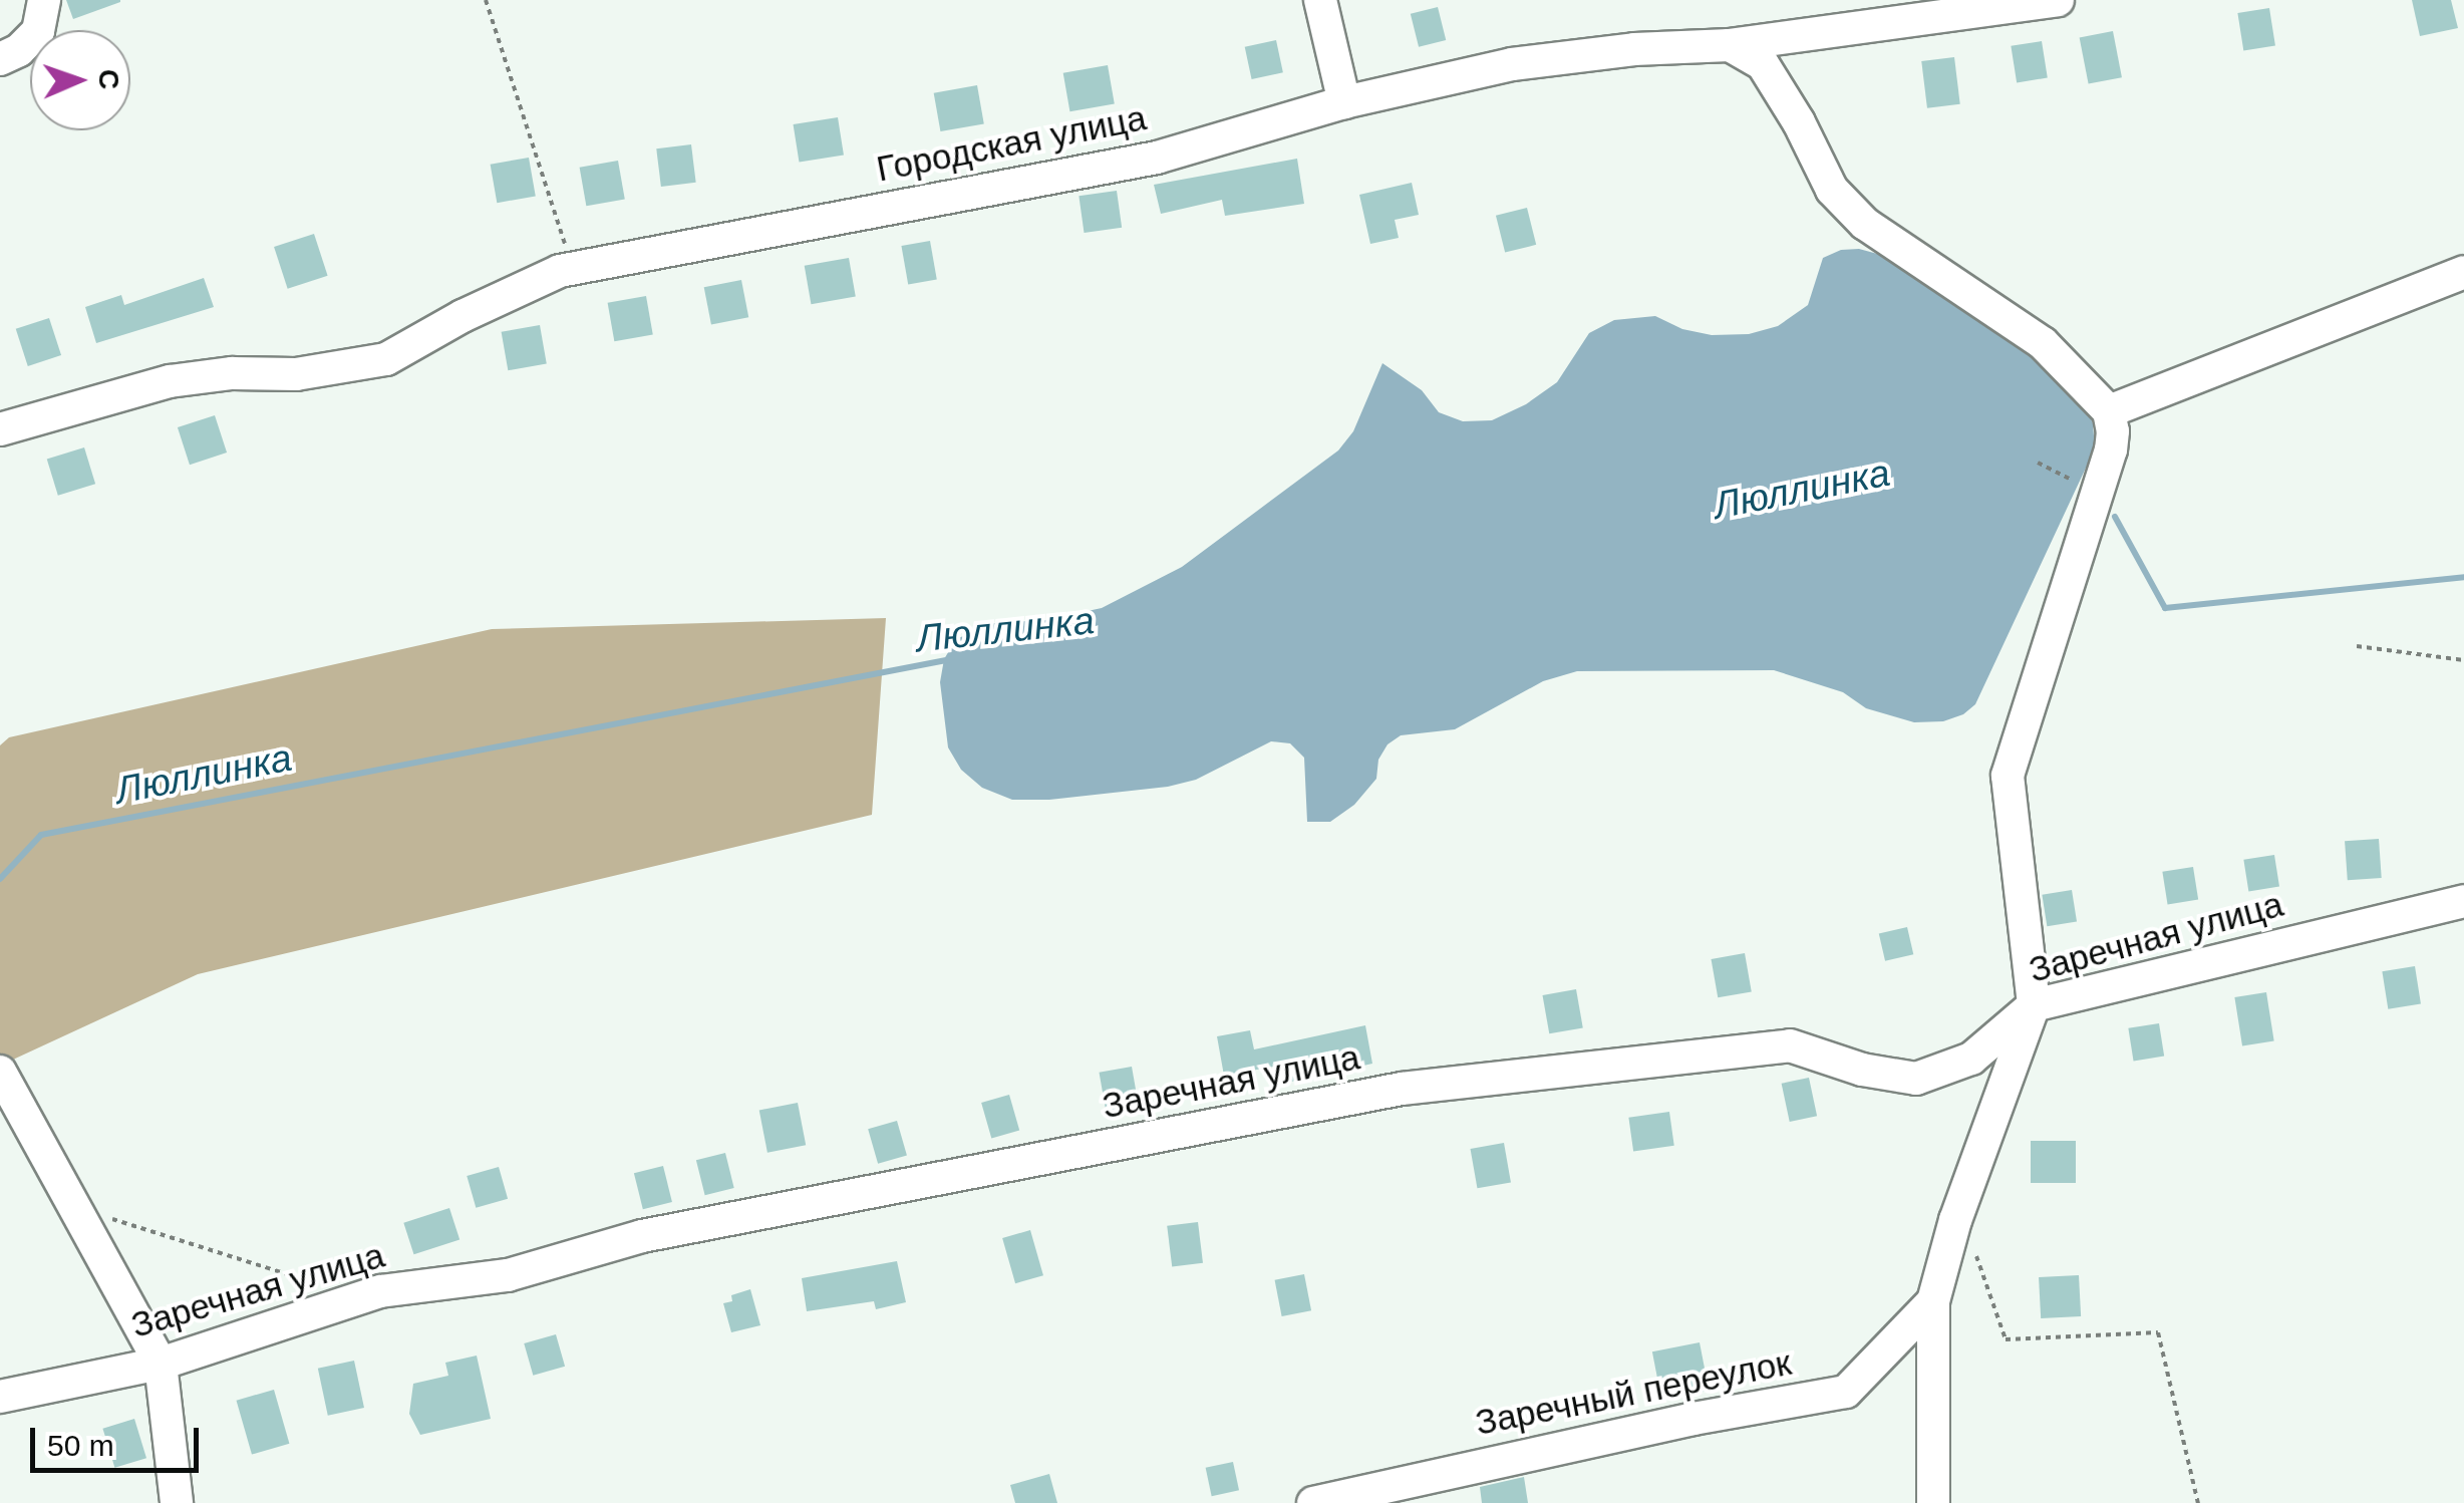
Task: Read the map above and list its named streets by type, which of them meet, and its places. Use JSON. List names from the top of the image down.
{
  "streets": {
    "street": ["Городская улица", "Заречная улица", "Заречный переулок"]
  },
  "water": ["Люллинка"],
  "scale_bar": "50 m",
  "north": "right"
}
